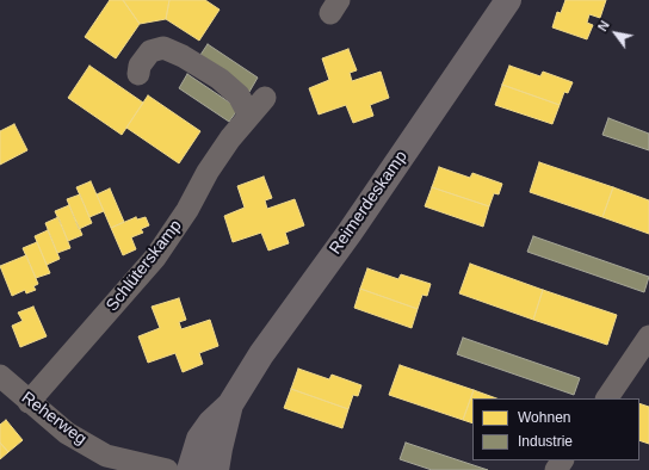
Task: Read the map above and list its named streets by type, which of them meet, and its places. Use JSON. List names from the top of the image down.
{
  "streets": {
    "main road": ["Reimerdeskamp"],
    "street": ["Schlüterskamp", "Reherweg"]
  },
  "crossings": [
    ["Schlüterskamp", "Reherweg"]
  ],
  "legend": ["Wohnen", "Industrie"],
  "north": "top left"
}
